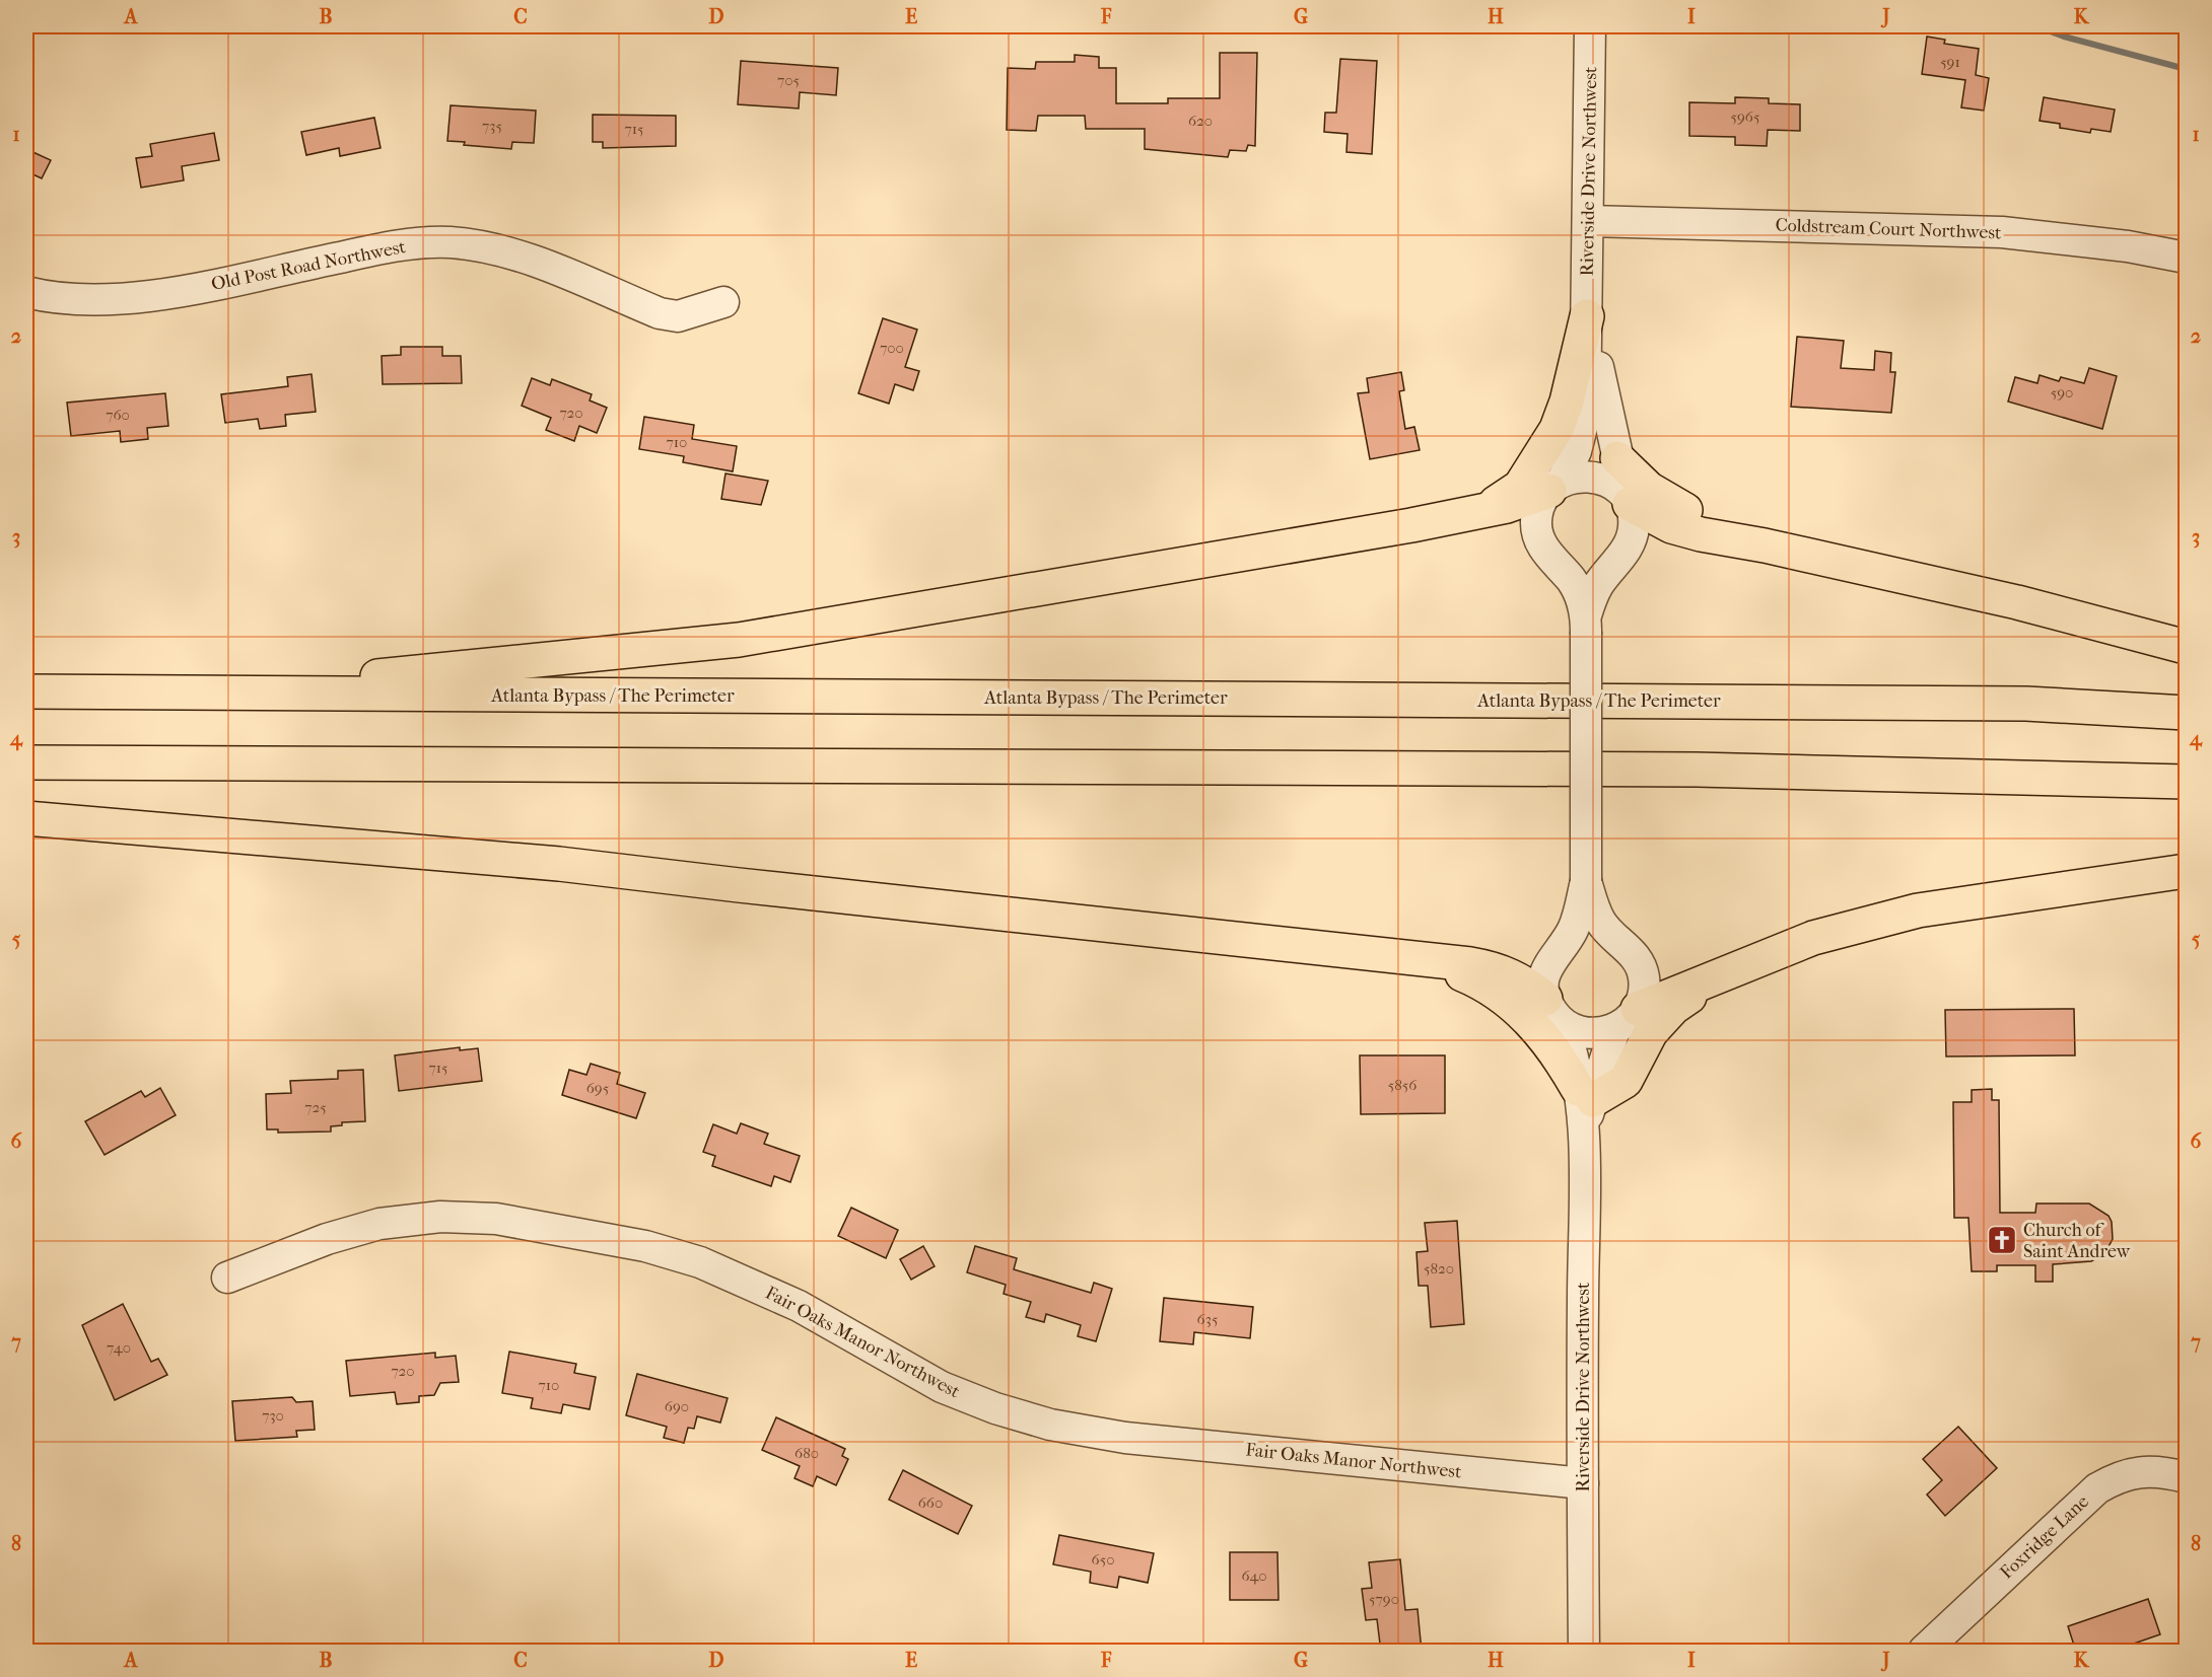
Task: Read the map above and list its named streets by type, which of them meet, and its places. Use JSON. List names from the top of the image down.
{
  "streets": {
    "highway": ["Atlanta Bypass / The Perimeter"],
    "street": [
      "Riverside Drive Northwest",
      "Coldstream Court Northwest",
      "Old Post Road Northwest",
      "Fair Oaks Manor Northwest",
      "Foxridge Lane"
    ]
  },
  "crossings": [
    ["Riverside Drive Northwest", "Coldstream Court Northwest"],
    ["Riverside Drive Northwest", "Fair Oaks Manor Northwest"]
  ],
  "places": {
    "church": ["Church of Saint Andrew"]
  },
  "house_numbers": [
    "591",
    "705",
    "5965",
    "620",
    "735",
    "715",
    "700",
    "590",
    "720",
    "760",
    "710",
    "715",
    "5856",
    "695",
    "725",
    "5820",
    "635",
    "740",
    "720",
    "710",
    "690",
    "730",
    "680",
    "660",
    "650",
    "640",
    "5790"
  ],
  "grid": {
    "columns": [
      "A",
      "B",
      "C",
      "D",
      "E",
      "F",
      "G",
      "H",
      "I",
      "J",
      "K"
    ],
    "rows": [
      "1",
      "2",
      "3",
      "4",
      "5",
      "6",
      "7",
      "8"
    ]
  }
}
